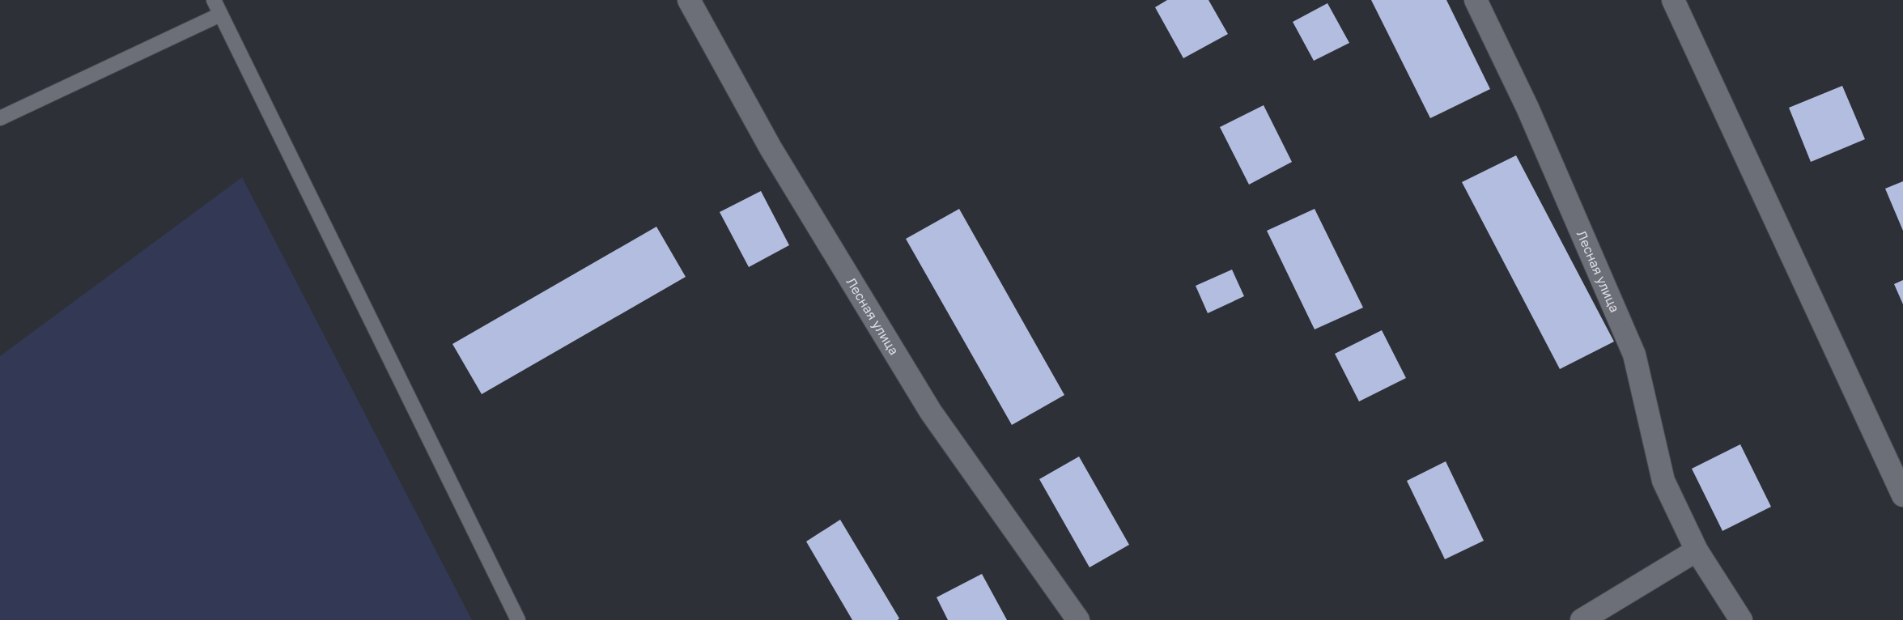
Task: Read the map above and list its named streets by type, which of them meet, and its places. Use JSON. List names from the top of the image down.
{
  "streets": {
    "street": ["Лесная улица"]
  }
}
